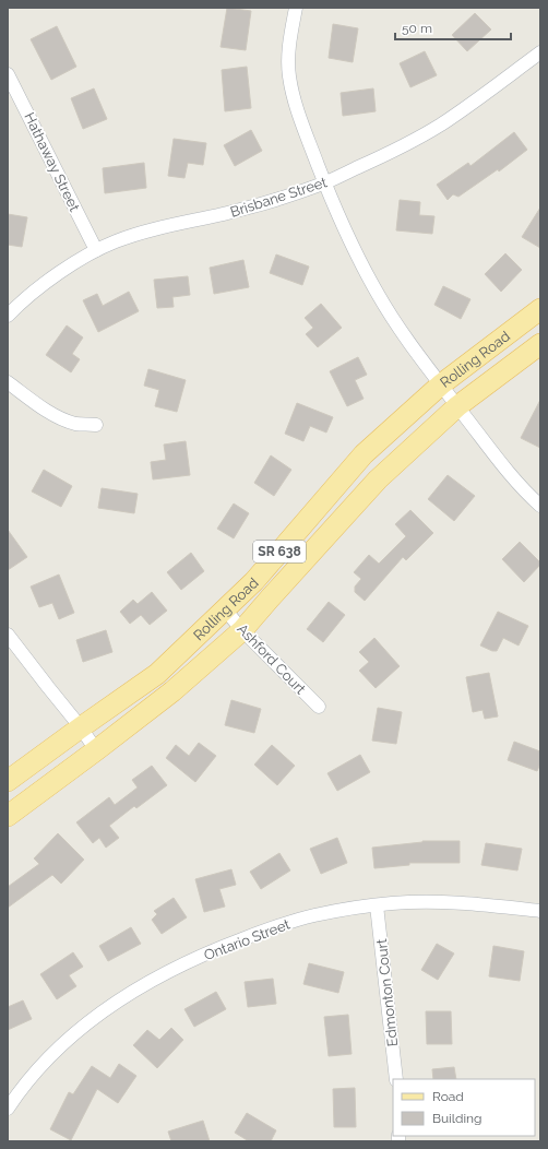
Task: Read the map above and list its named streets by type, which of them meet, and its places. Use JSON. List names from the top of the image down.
{
  "streets": {
    "main road": ["Rolling Road", "SR 638"],
    "street": [
      "Hathaway Street",
      "Brisbane Street",
      "Ashford Court",
      "Ontario Street",
      "Edmonton Court"
    ]
  },
  "crossings": [
    ["Hathaway Street", "Brisbane Street"],
    ["Rolling Road", "Ashford Court"],
    ["Ontario Street", "Edmonton Court"]
  ],
  "legend": ["Road", "Building"],
  "scale_bar": "50 m"
}
